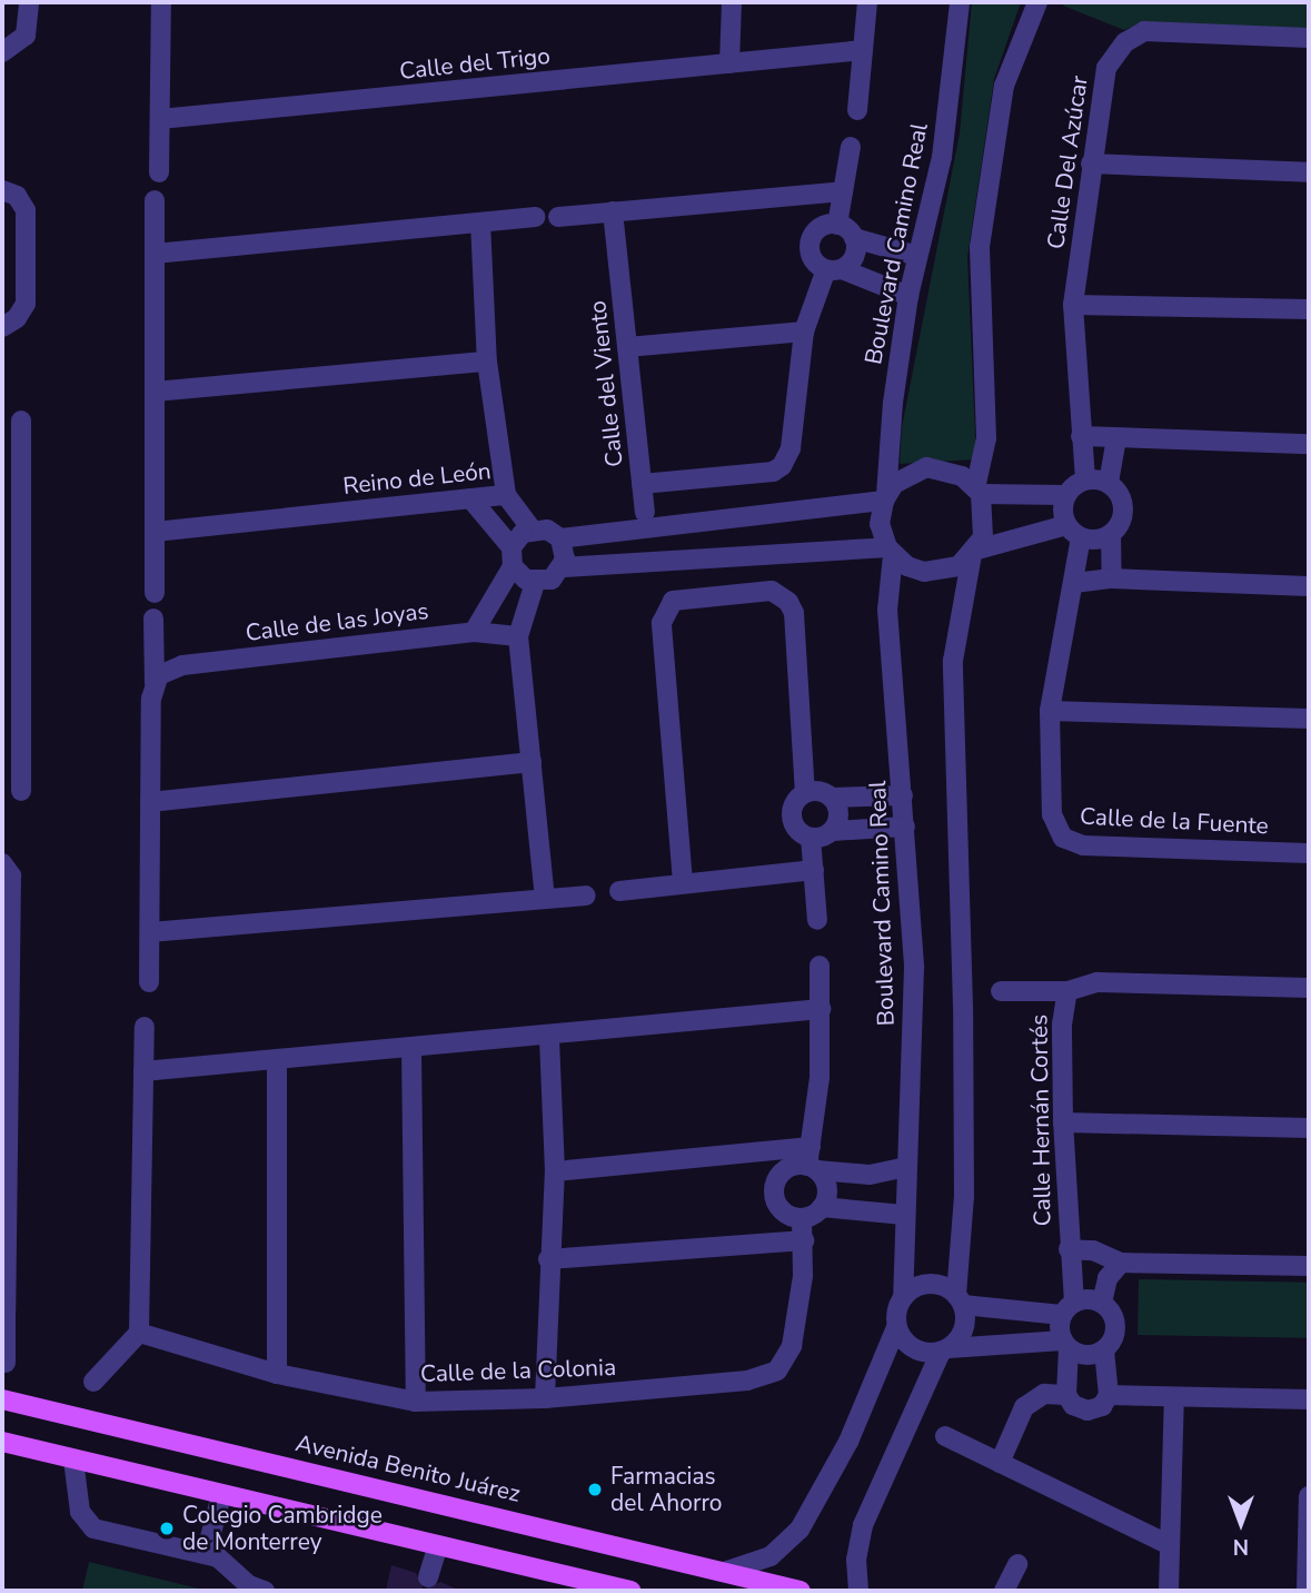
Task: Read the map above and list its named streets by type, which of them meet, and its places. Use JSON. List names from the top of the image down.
{
  "streets": {
    "main road": ["Avenida Benito Juárez"],
    "street": [
      "Calle del Trigo",
      "Calle Del Azúcar",
      "Boulevard Camino Real",
      "Calle del Viento",
      "Reino de León",
      "Calle de las Joyas",
      "Calle de la Fuente",
      "Calle Hernán Cortés",
      "Calle de la Colonia"
    ]
  },
  "places": ["Farmacias del Ahorro", "Colegio Cambridge de Monterrey"],
  "north": "bottom"
}
